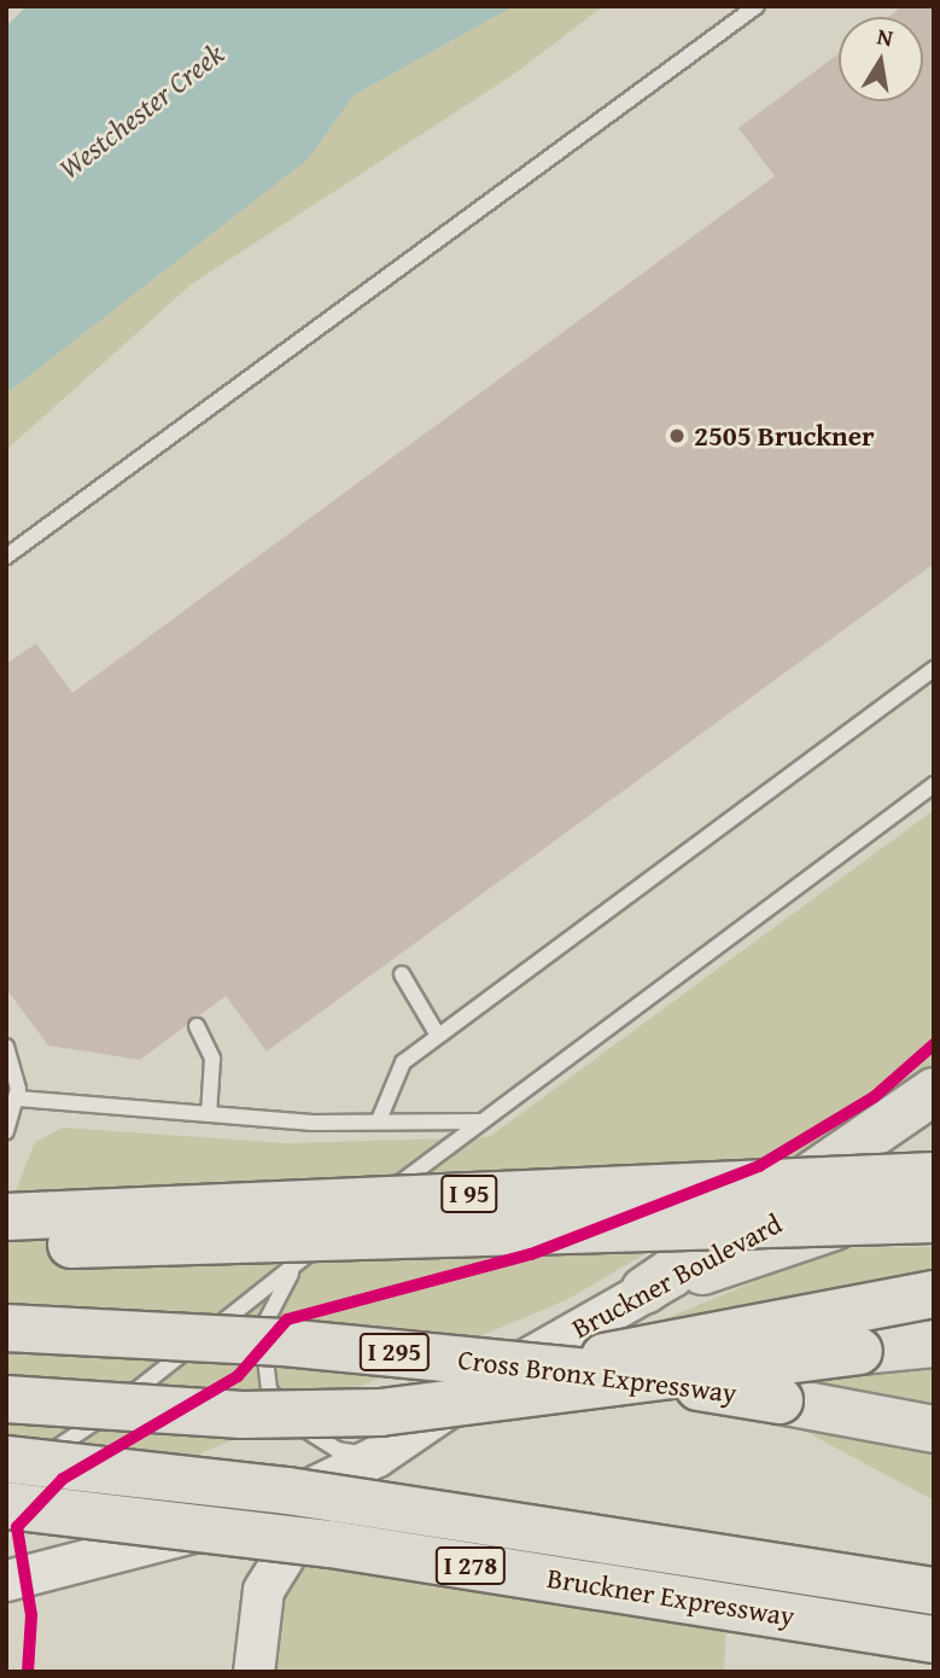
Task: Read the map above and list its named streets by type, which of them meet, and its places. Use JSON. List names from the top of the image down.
{
  "streets": {
    "highway": [
      "I 95",
      "I 295",
      "Cross Bronx Expressway",
      "I 278",
      "Bruckner Expressway"
    ],
    "main road": ["Bruckner Boulevard"]
  },
  "water": ["Westchester Creek"],
  "places": ["2505 Bruckner"],
  "north": "top"
}
